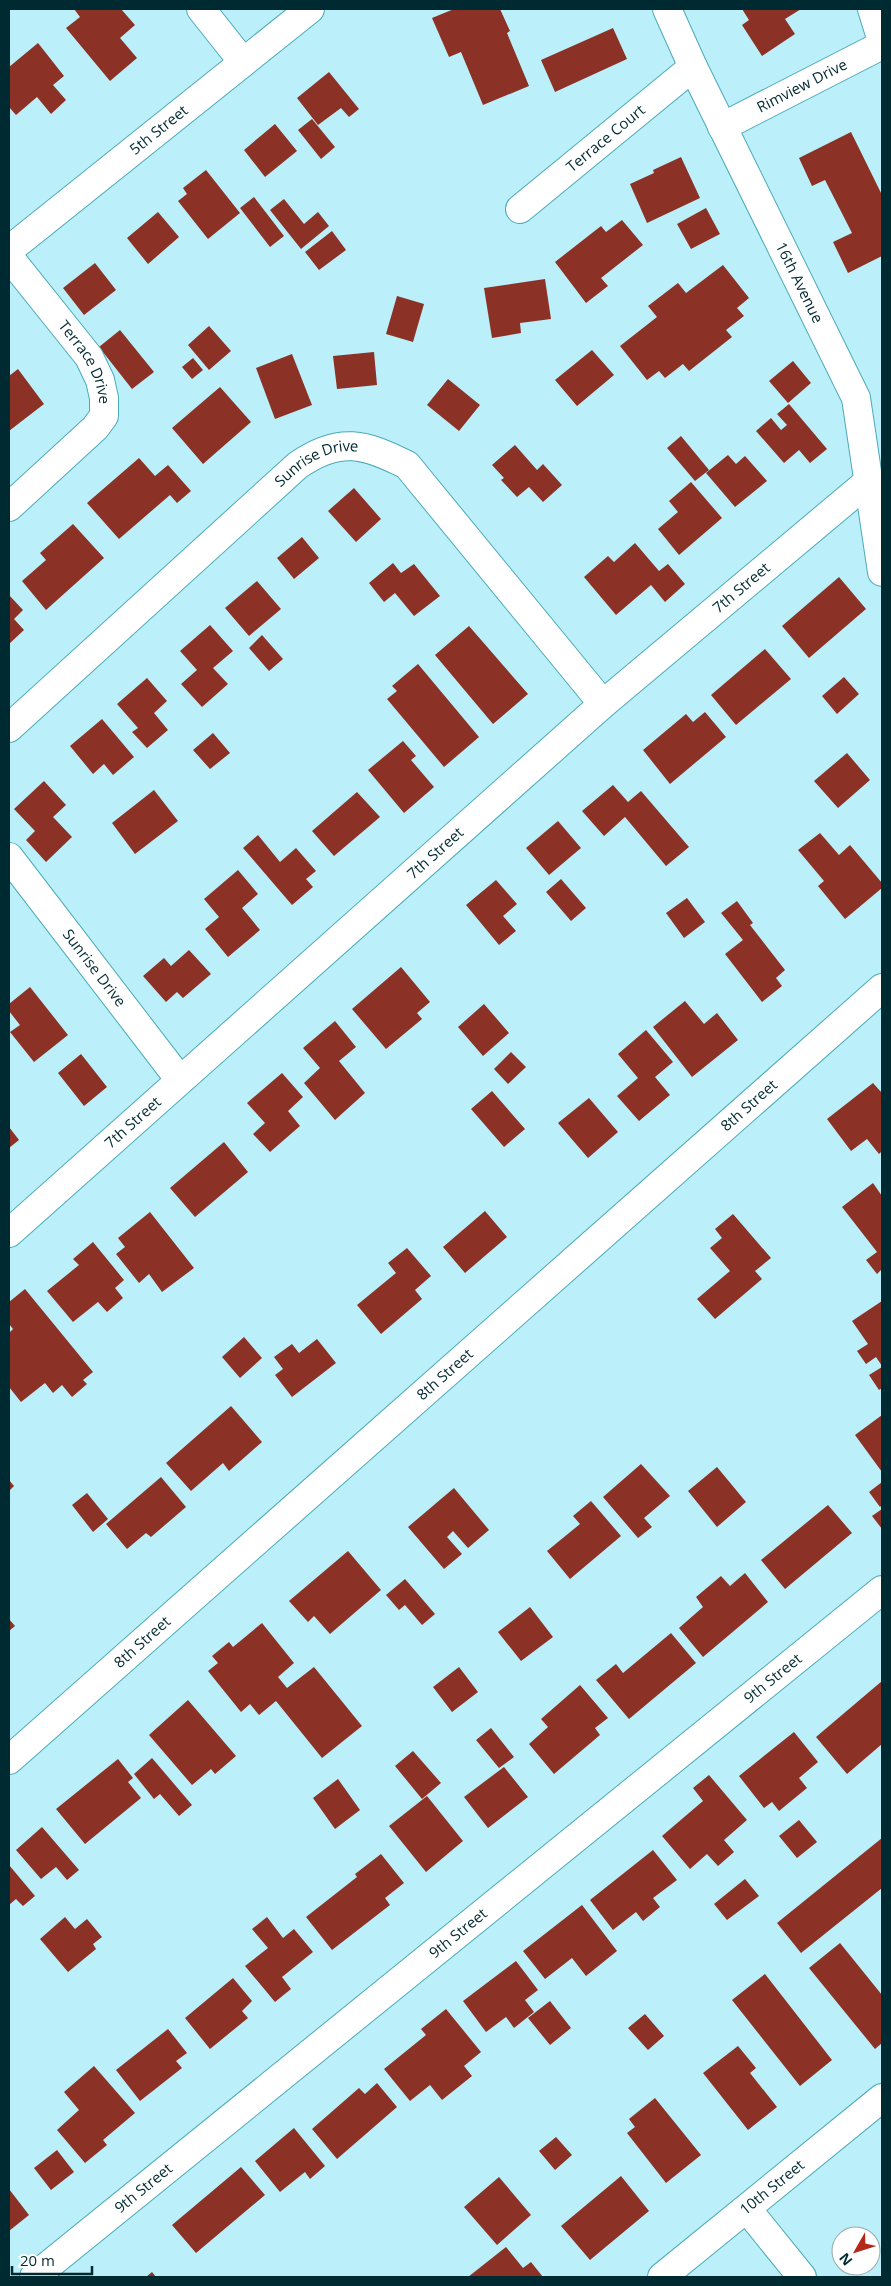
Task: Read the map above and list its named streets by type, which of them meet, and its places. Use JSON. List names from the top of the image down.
{
  "streets": {
    "street": [
      "Rimview Drive",
      "5th Street",
      "Terrace Court",
      "16th Avenue",
      "Terrace Drive",
      "Sunrise Drive",
      "7th Street",
      "8th Street",
      "9th Street",
      "10th Street"
    ]
  },
  "crossings": [
    ["Rimview Drive", "16th Avenue"],
    ["Terrace Court", "16th Avenue"],
    ["16th Avenue", "7th Street"],
    ["Sunrise Drive", "7th Street"]
  ],
  "scale_bar": "20 m",
  "north": "bottom left"
}
